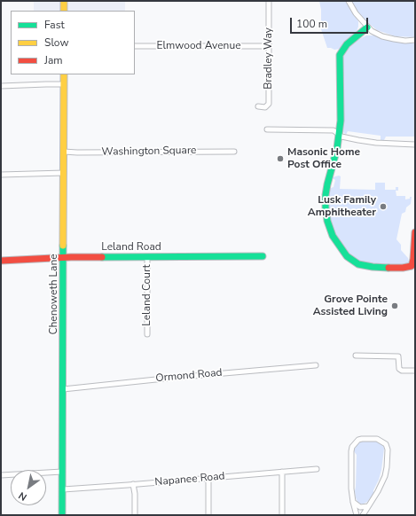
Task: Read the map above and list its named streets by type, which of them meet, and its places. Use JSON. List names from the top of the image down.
{
  "streets": {
    "street": [
      "Elmwood Avenue",
      "Bradley Way",
      "Washington Square",
      "Leland Road",
      "Chenoweth Lane",
      "Leland Court",
      "Ormond Road",
      "Napanee Road"
    ]
  },
  "crossings": [
    ["Washington Square", "Chenoweth Lane"],
    ["Leland Road", "Chenoweth Lane"],
    ["Leland Road", "Leland Court"],
    ["Chenoweth Lane", "Ormond Road"],
    ["Chenoweth Lane", "Napanee Road"]
  ],
  "places": ["Masonic Home Post Office", "Lusk Family Amphitheater", "Grove Pointe Assisted Living"],
  "legend": ["Fast", "Slow", "Jam"],
  "scale_bar": "100 m",
  "north": "bottom left"
}
